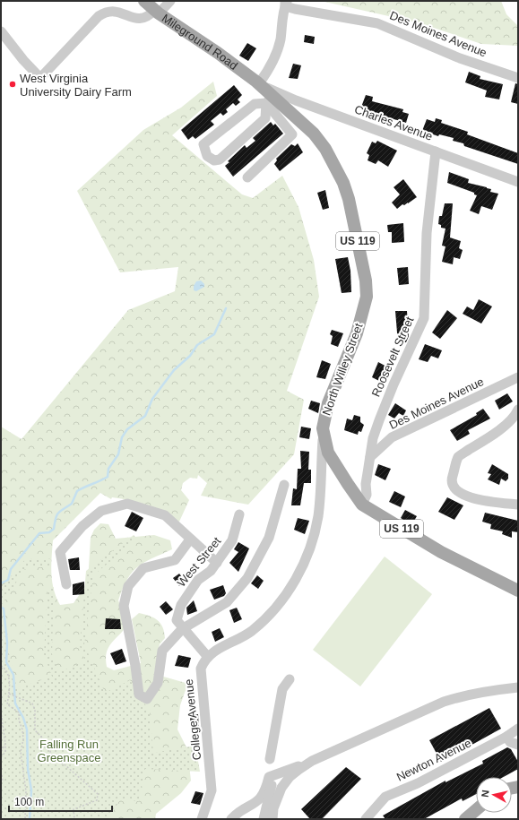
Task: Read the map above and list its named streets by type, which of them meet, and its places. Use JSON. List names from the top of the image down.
{
  "streets": {
    "main road": ["Mileground Road", "US 119", "North Willey Street"],
    "street": [
      "Des Moines Avenue",
      "Charles Avenue",
      "Roosevelt Street",
      "West Street",
      "College Avenue",
      "Newton Avenue"
    ]
  },
  "crossings": [
    ["Des Moines Avenue", "Roosevelt Street"],
    ["Mileground Road", "Charles Avenue"],
    ["Mileground Road", "North Willey Street"],
    ["Charles Avenue", "Roosevelt Street"],
    ["Charles Avenue", "North Willey Street"],
    ["Roosevelt Street", "North Willey Street"],
    ["West Street", "College Avenue"]
  ],
  "parks": ["Falling Run Greenspace"],
  "places": ["West Virginia University Dairy Farm"],
  "scale_bar": "100 m",
  "north": "left"
}
